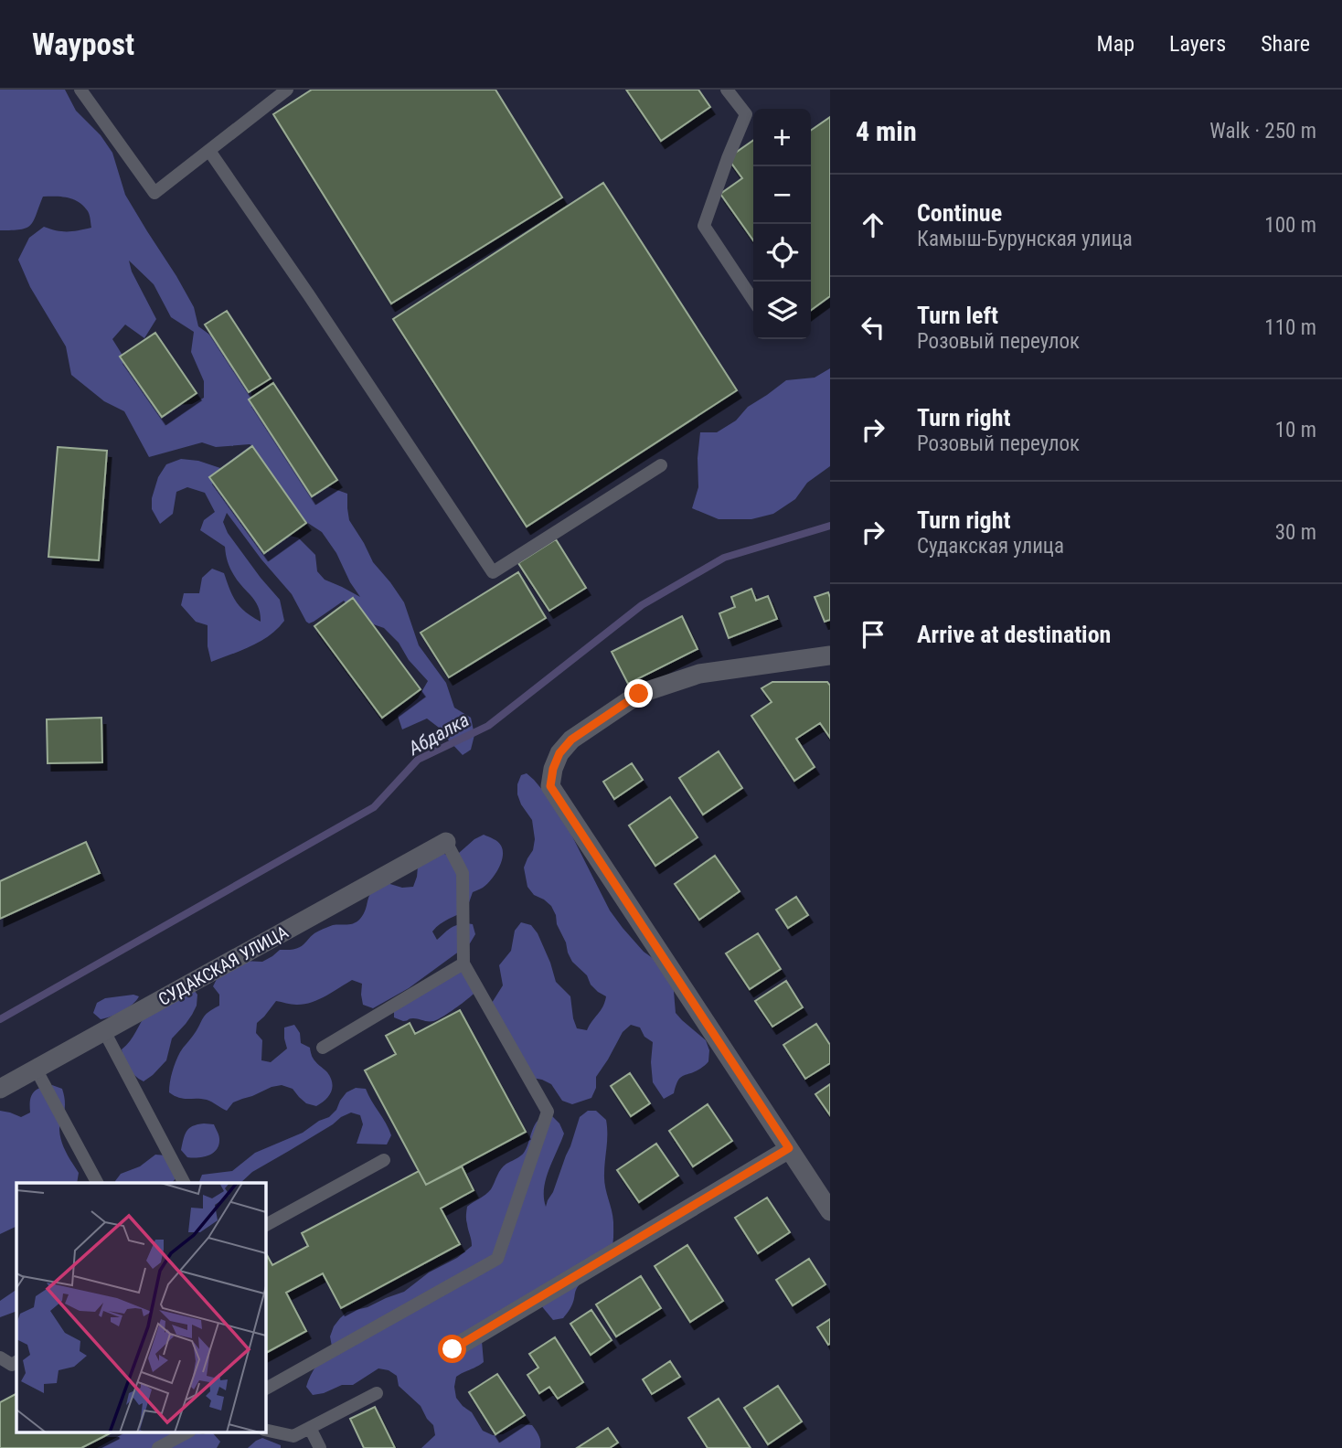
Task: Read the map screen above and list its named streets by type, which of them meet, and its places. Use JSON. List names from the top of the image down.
{
  "streets": {
    "street": ["СУДАКСКАЯ УЛИЦА"]
  },
  "water": ["Абдалка"],
  "page": {
    "header": "Waypost",
    "nav": ["Map", "Layers", "Share"],
    "heading": ["4 min", "Walk · 250 m"],
    "map_buttons": ["+", "−"],
    "list": [
      ["Continue", "Камыш-Бурунская улица", "100 m"],
      ["Turn left", "Розовый переулок", "110 m"],
      ["Turn right", "Розовый переулок", "10 m"],
      ["Turn right", "Судакская улица", "30 m"],
      "Arrive at destination"
    ]
  }
}
